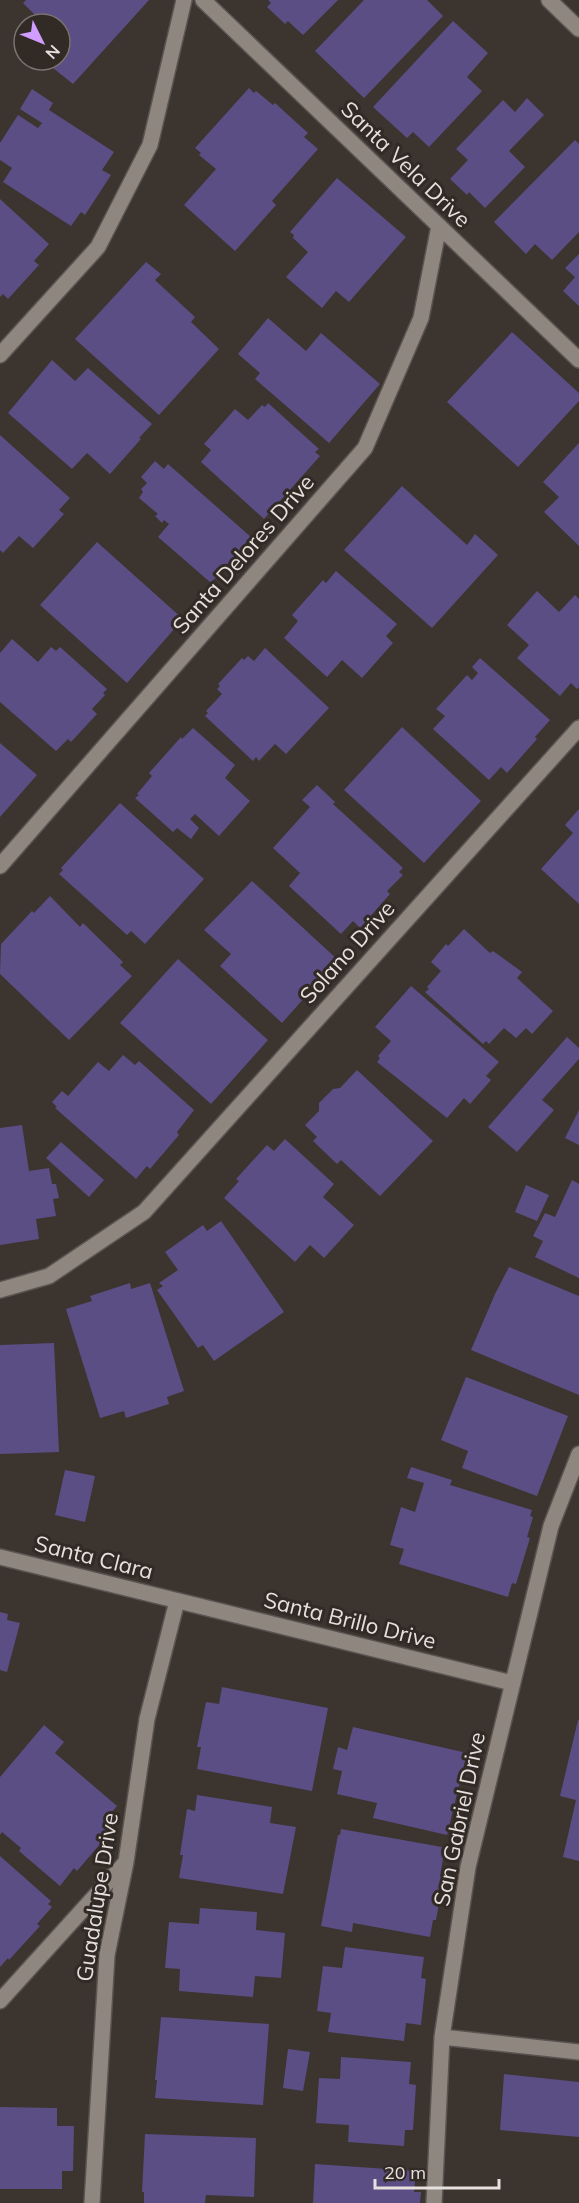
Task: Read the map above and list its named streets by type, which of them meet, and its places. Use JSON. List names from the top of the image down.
{
  "streets": {
    "street": [
      "Santa Vela Drive",
      "Santa Delores Drive",
      "Solano Drive",
      "Santa Clara",
      "Santa Brillo Drive",
      "San Gabriel Drive",
      "Guadalupe Drive"
    ]
  },
  "crossings": [
    ["Santa Vela Drive", "Santa Delores Drive"],
    ["Santa Clara", "Santa Brillo Drive"],
    ["Santa Clara", "Guadalupe Drive"],
    ["Santa Brillo Drive", "San Gabriel Drive"],
    ["Santa Brillo Drive", "Guadalupe Drive"]
  ],
  "scale_bar": "20 m",
  "north": "bottom right"
}
